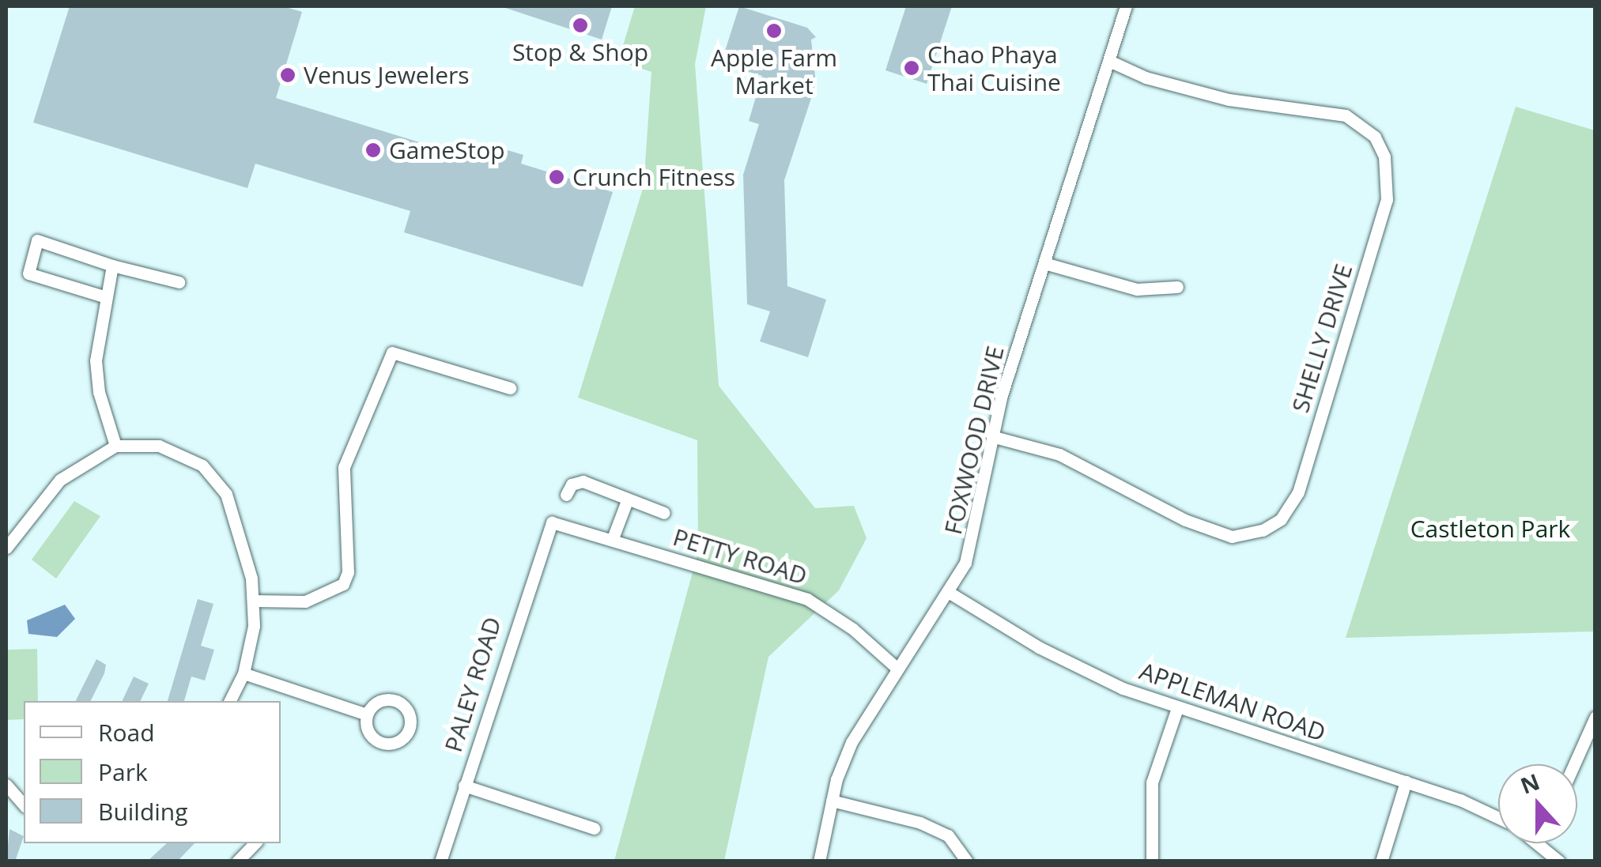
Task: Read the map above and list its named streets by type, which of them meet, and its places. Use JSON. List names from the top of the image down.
{
  "streets": {
    "street": [
      "SHELLY DRIVE",
      "FOXWOOD DRIVE",
      "PETTY ROAD",
      "PALEY ROAD",
      "APPLEMAN ROAD"
    ]
  },
  "crossings": [
    ["SHELLY DRIVE", "FOXWOOD DRIVE"],
    ["FOXWOOD DRIVE", "PETTY ROAD"],
    ["FOXWOOD DRIVE", "APPLEMAN ROAD"],
    ["PETTY ROAD", "PALEY ROAD"]
  ],
  "parks": ["Castleton Park"],
  "places": [
    "Stop & Shop",
    "Apple Farm Market",
    "Chao Phaya Thai Cuisine",
    "Venus Jewelers",
    "GameStop",
    "Crunch Fitness"
  ],
  "legend": ["Road", "Park", "Building"],
  "north": "top"
}
